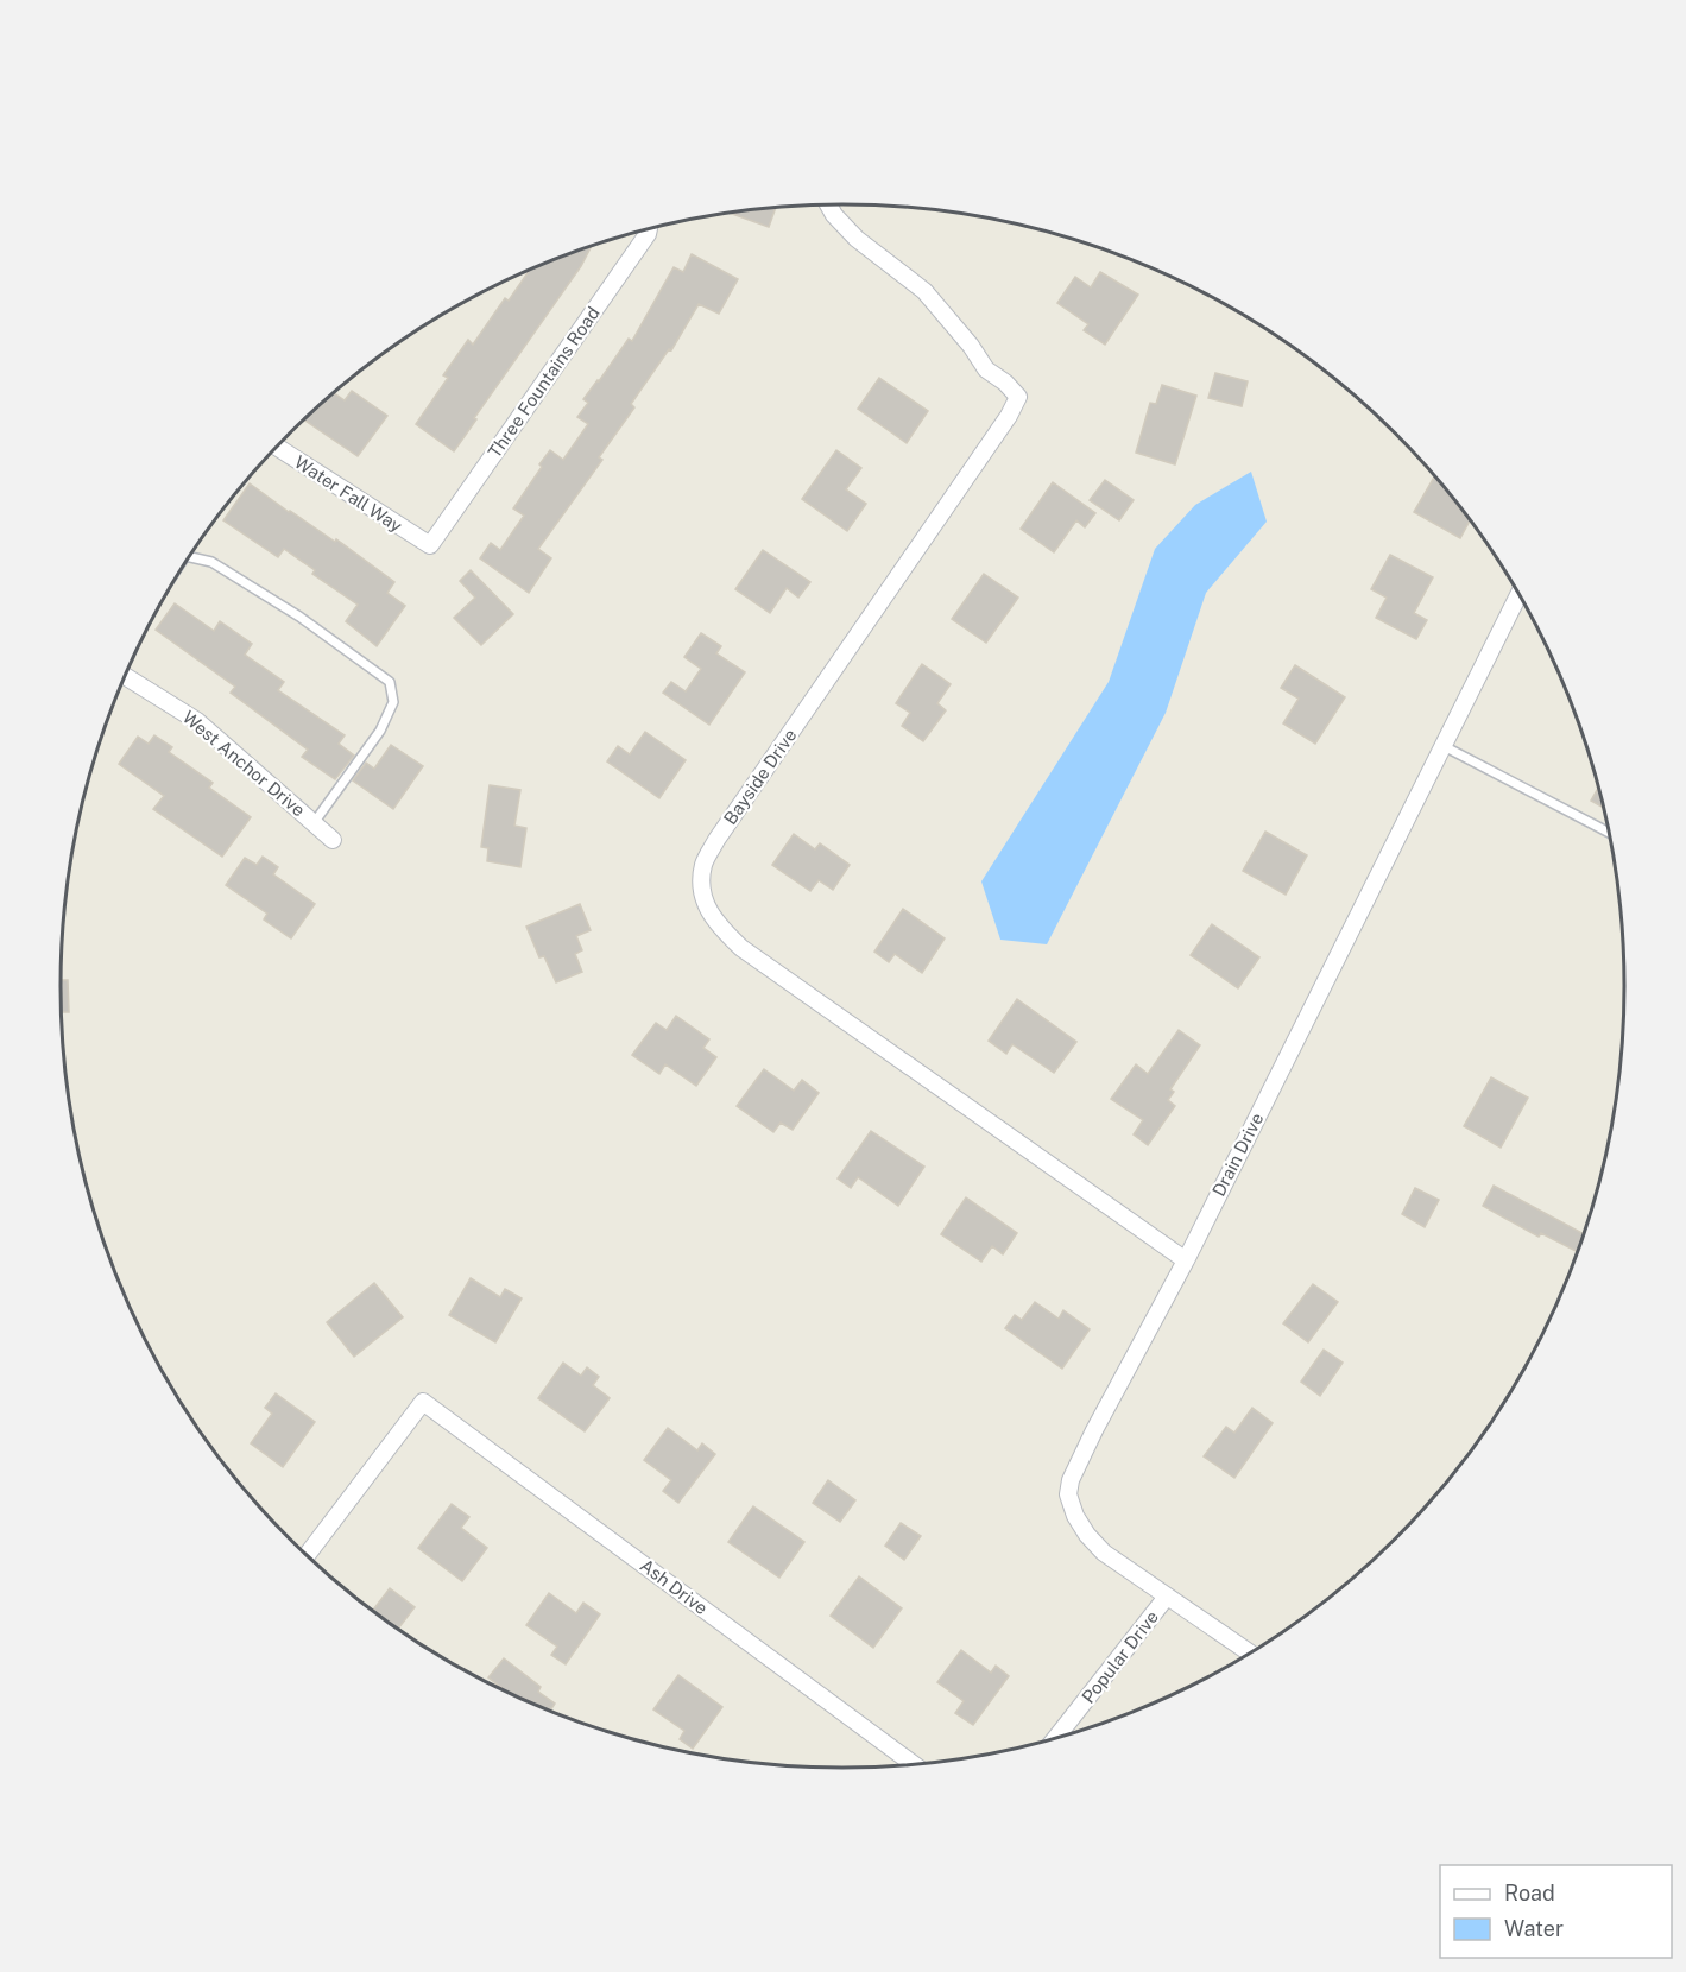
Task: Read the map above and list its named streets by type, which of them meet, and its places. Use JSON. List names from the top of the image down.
{
  "streets": {
    "street": [
      "Three Fountains Road",
      "Water Fall Way",
      "West Anchor Drive",
      "Bayside Drive",
      "Drain Drive",
      "Ash Drive",
      "Popular Drive"
    ]
  },
  "crossings": [
    ["Three Fountains Road", "Water Fall Way"],
    ["Bayside Drive", "Drain Drive"],
    ["Drain Drive", "Popular Drive"]
  ],
  "legend": ["Road", "Water"]
}
